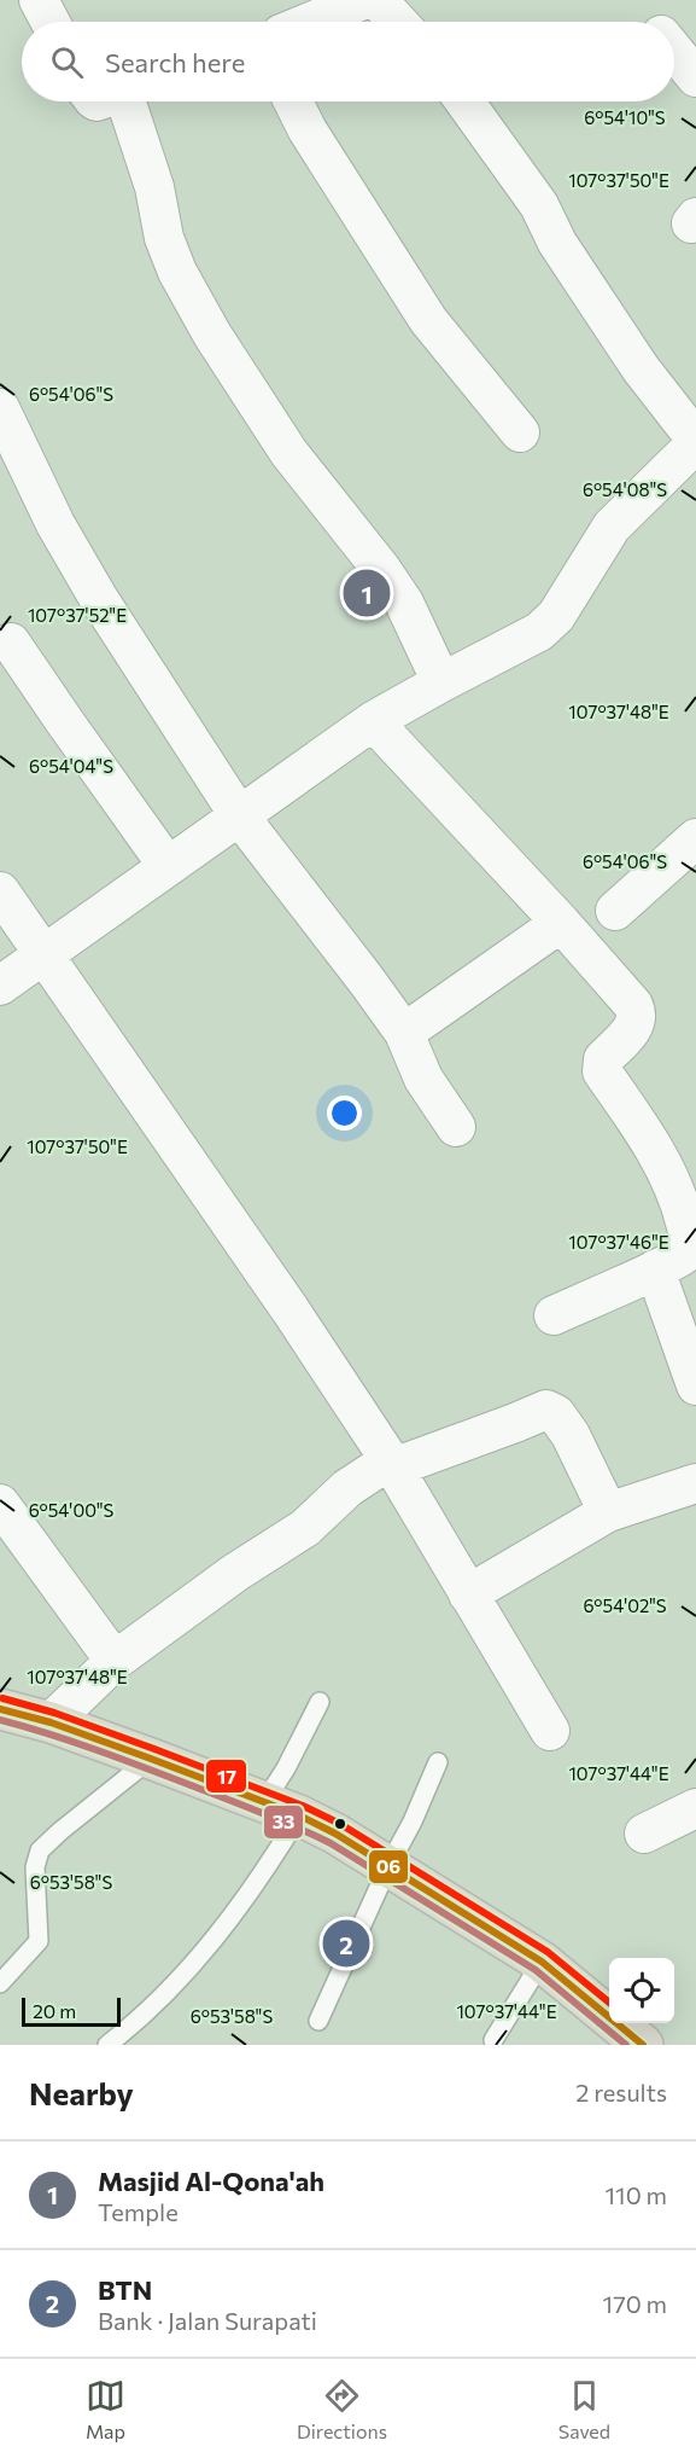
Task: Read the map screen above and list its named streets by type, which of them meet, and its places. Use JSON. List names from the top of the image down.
{
  "lines": ["transit line 17", "transit line 06", "transit line 33"],
  "scale_bar": "20 m",
  "page": {
    "search": "Search here",
    "pins": ["1", "2"],
    "scale": "20 m",
    "heading": ["Nearby", "2 results"],
    "list": [
      {
        "mark": "1",
        "name": "Masjid Al-Qona'ah",
        "note": "Temple",
        "value": "110 m"
      },
      {
        "mark": "2",
        "name": "BTN",
        "note": "Bank · Jalan Surapati",
        "value": "170 m"
      }
    ],
    "nav": ["Map", "Directions", "Saved"]
  },
  "coordinates": [
    "6°54'10\"S",
    "107°37'50\"E",
    "6°54'06\"S",
    "6°54'08\"S",
    "107°37'52\"E",
    "107°37'48\"E",
    "6°54'04\"S",
    "107°37'46\"E",
    "6°54'00\"S",
    "6°54'02\"S",
    "107°37'44\"E",
    "6°53'58\"S"
  ]
}
